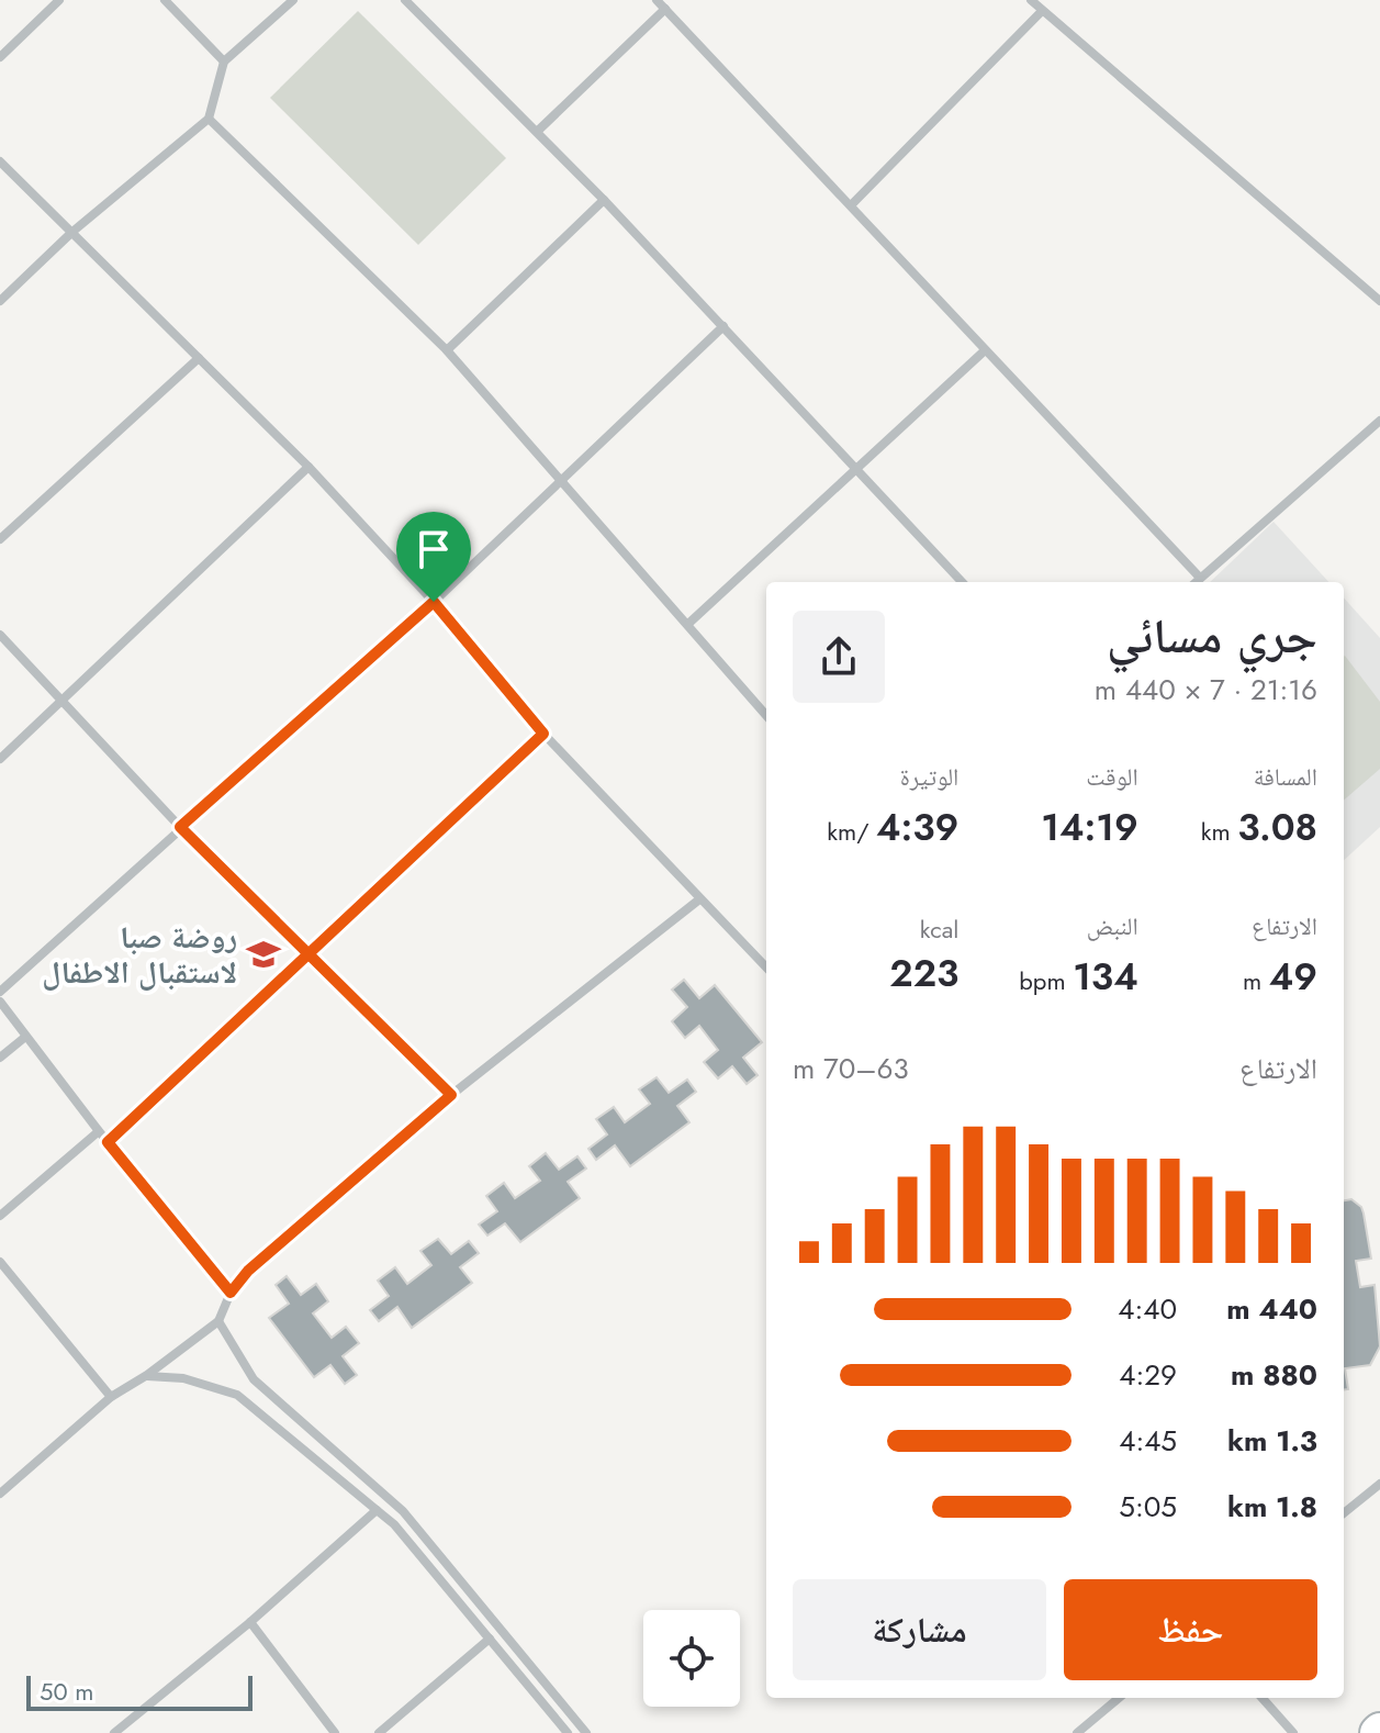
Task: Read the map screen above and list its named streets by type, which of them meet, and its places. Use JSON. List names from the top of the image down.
{
  "places": {
    "school or university": ["روضة صبا لاستقبال الاطفال"]
  },
  "scale_bar": "50 m",
  "page": {
    "heading": ["جري مسائي", "21:16 · 7 × 440 m"],
    "stats": [
      ["المسافة", "3.08 km"],
      ["الوقت", "14:19"],
      ["الوتيرة", "4:39 /km"],
      ["الارتفاع", "49 m"],
      ["النبض", "134 bpm"],
      ["kcal", "223"]
    ],
    "chart": ["الارتفاع", "63–70 m"],
    "list": [
      {
        "name": "440 m",
        "note": "4:40"
      },
      {
        "name": "880 m",
        "note": "4:29"
      },
      {
        "name": "1.3 km",
        "note": "4:45"
      },
      {
        "name": "1.8 km",
        "note": "5:05"
      }
    ],
    "buttons": ["حفظ", "مشاركة"],
    "scale": "50 m"
  }
}
